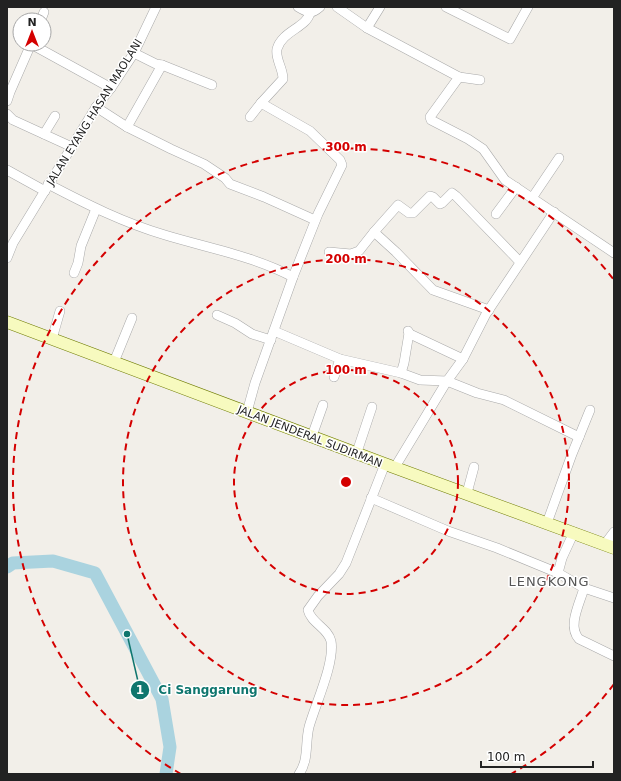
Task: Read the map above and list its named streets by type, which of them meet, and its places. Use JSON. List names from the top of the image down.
{
  "streets": {
    "main road": ["JALAN JENDERAL SUDIRMAN"],
    "street": ["JALAN EYANG HASAN MAOLANI"]
  },
  "districts": ["LENGKONG"],
  "places": ["Ci Sanggarung"],
  "scale_bar": "100 m",
  "north": "top",
  "rings": ["300 m", "200 m", "100 m"]
}
